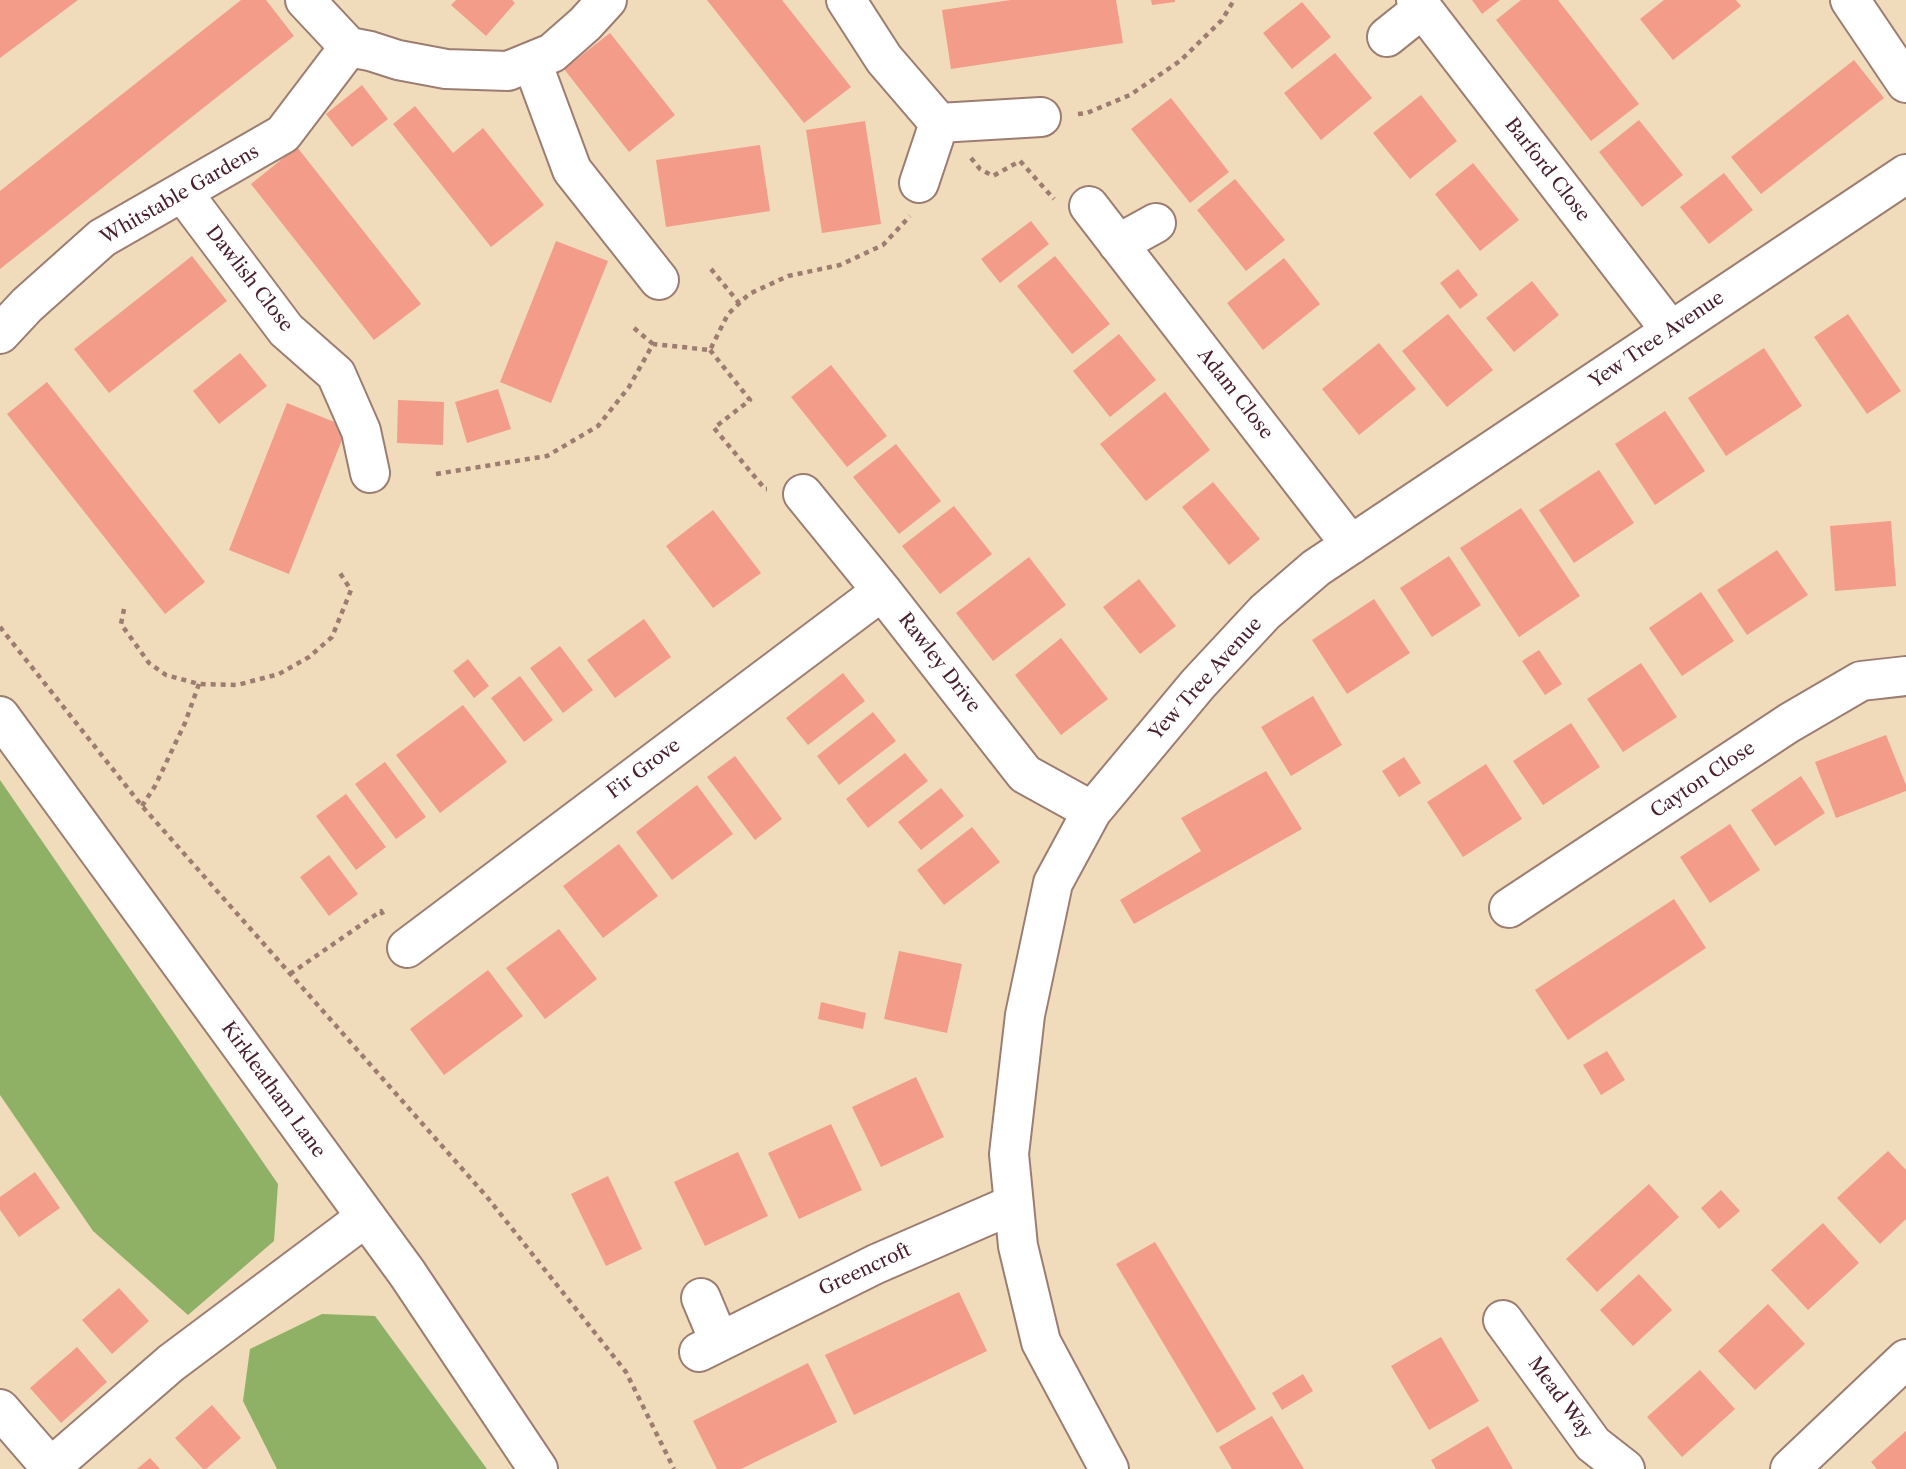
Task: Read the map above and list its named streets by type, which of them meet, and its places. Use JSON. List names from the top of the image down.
{
  "streets": {
    "street": [
      "Barford Close",
      "Whitstable Gardens",
      "Dawlish Close",
      "Yew Tree Avenue",
      "Adam Close",
      "Rawley Drive",
      "Fir Grove",
      "Cayton Close",
      "Kirkleatham Lane",
      "Greencroft",
      "Mead Way"
    ]
  },
  "crossings": [
    ["Barford Close", "Yew Tree Avenue"],
    ["Whitstable Gardens", "Dawlish Close"],
    ["Yew Tree Avenue", "Adam Close"],
    ["Yew Tree Avenue", "Rawley Drive"],
    ["Yew Tree Avenue", "Greencroft"],
    ["Rawley Drive", "Fir Grove"]
  ]
}
